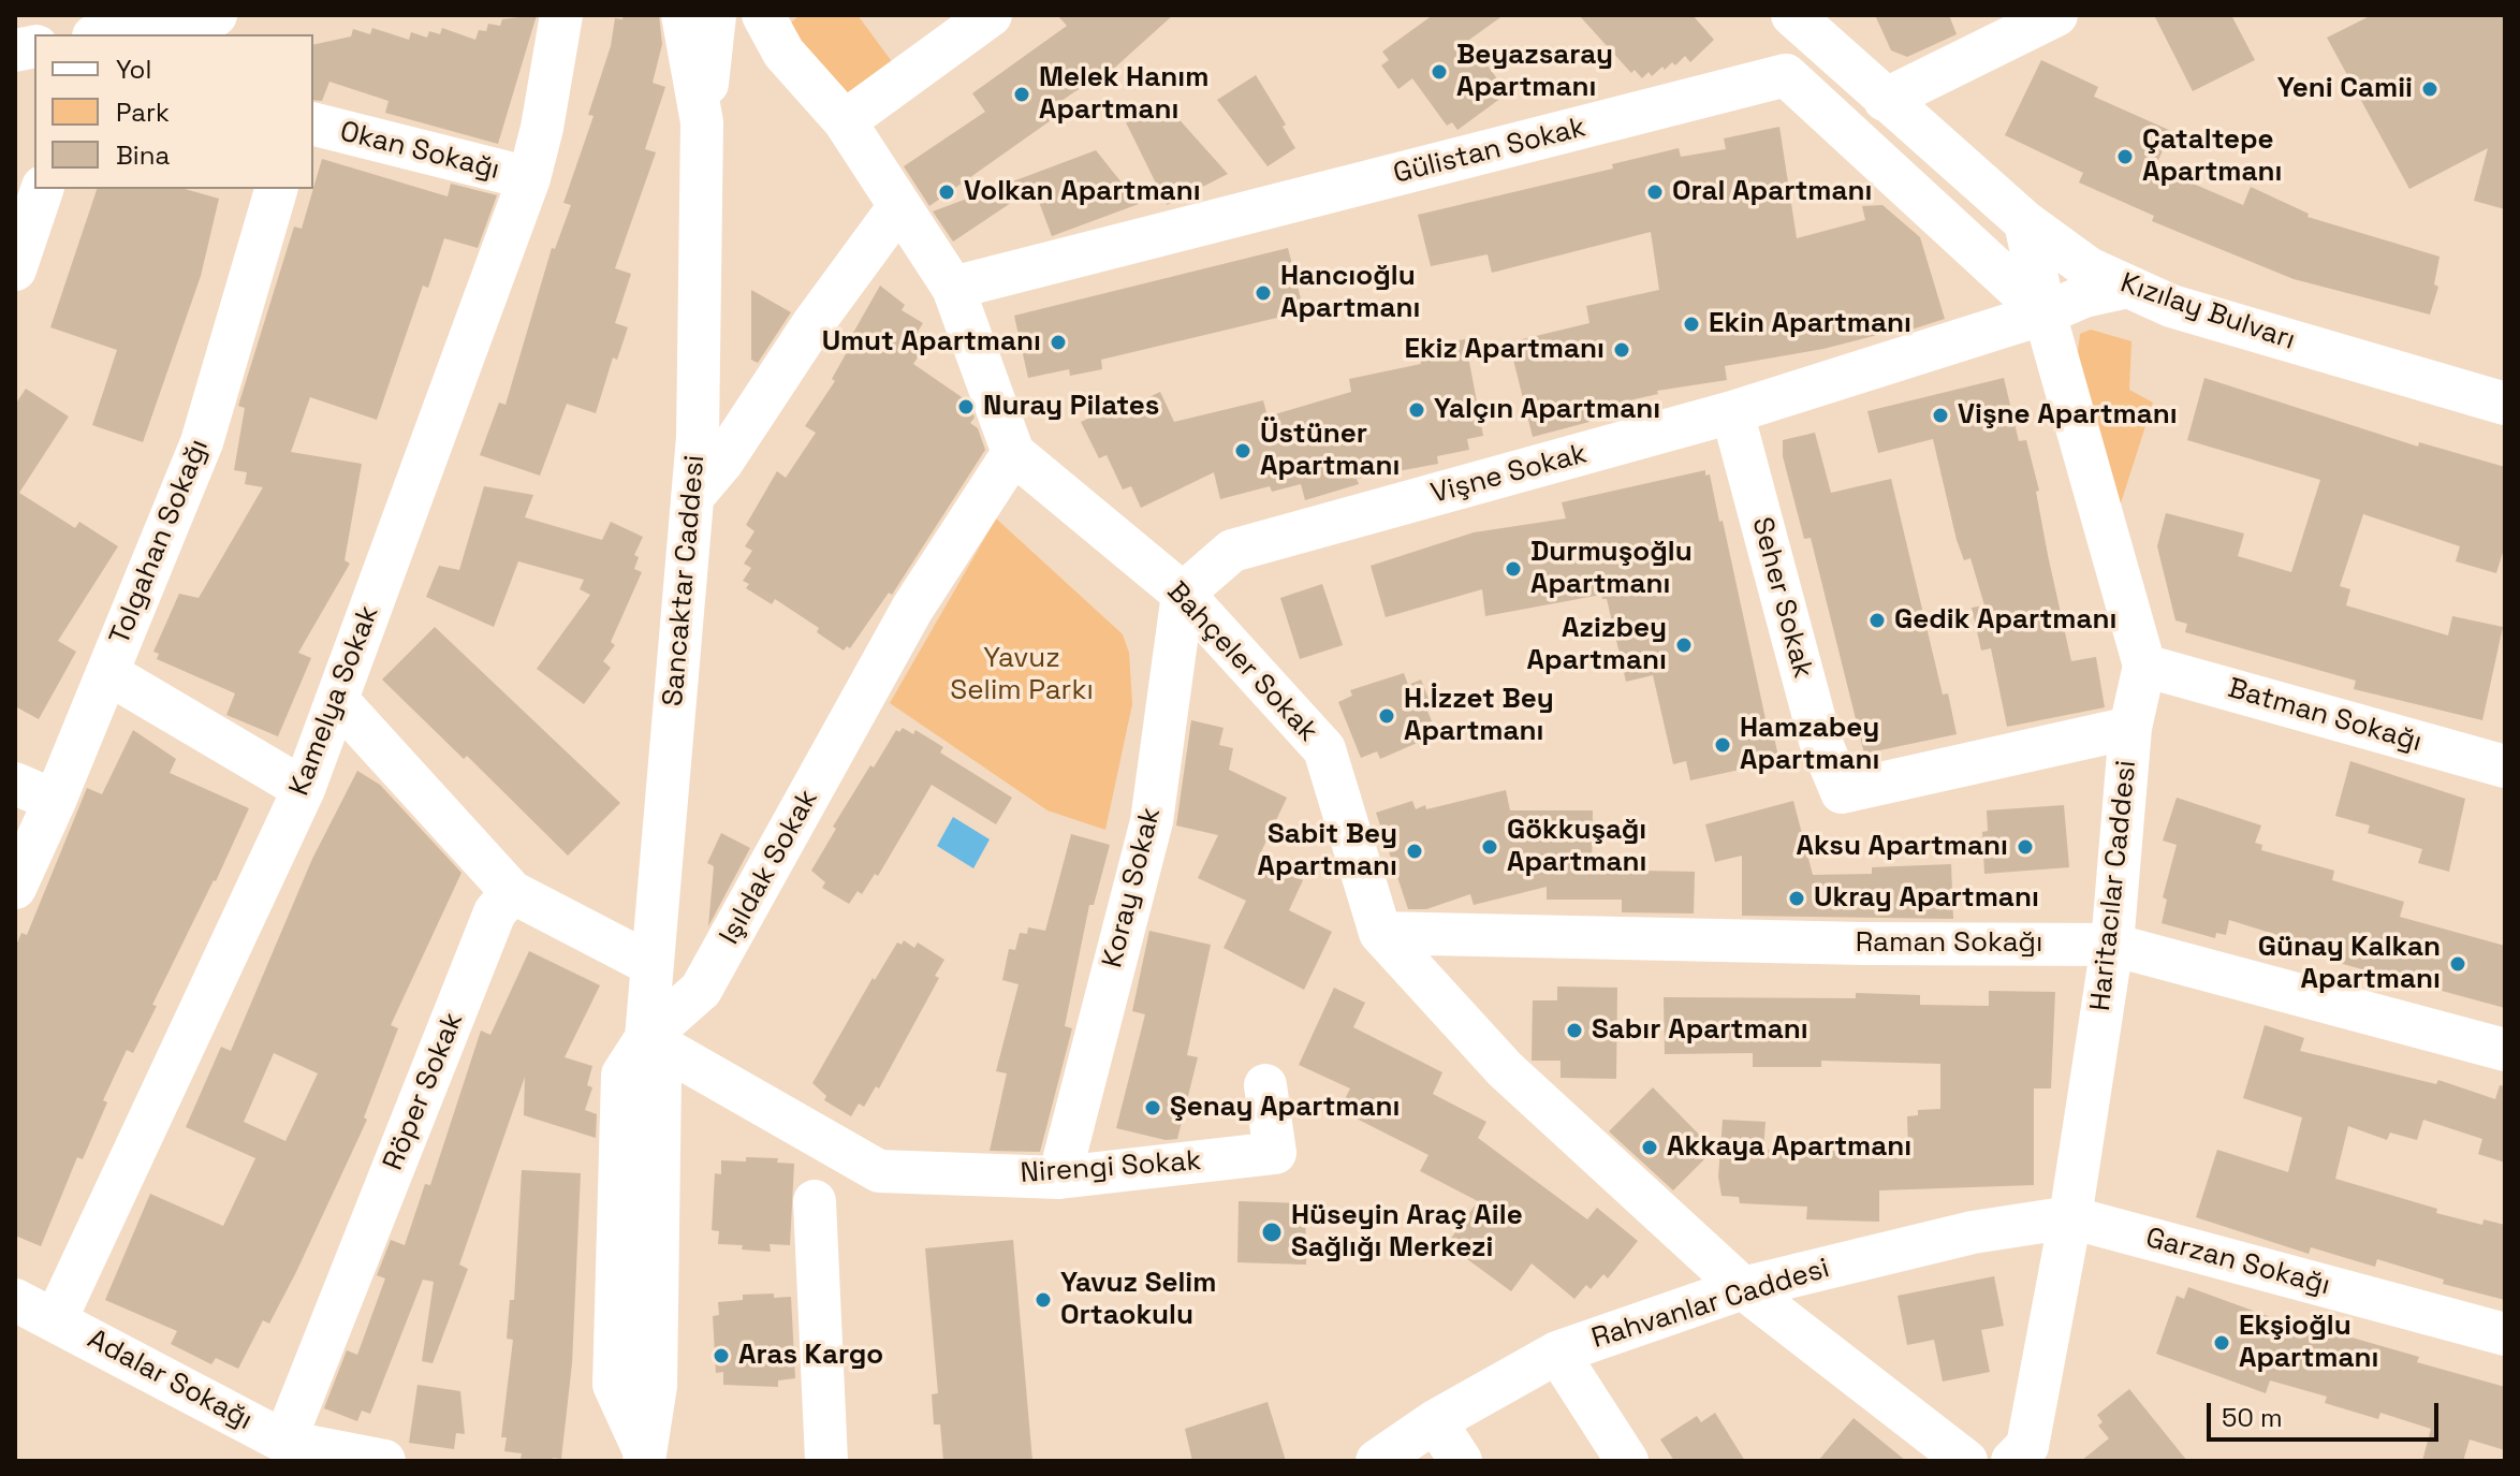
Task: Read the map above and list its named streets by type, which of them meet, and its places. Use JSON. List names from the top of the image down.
{
  "streets": {
    "street": [
      "Okan Sokağı",
      "Gülistan Sokak",
      "Kızılay Bulvarı",
      "Vişne Sokak",
      "Tolgahan Sokağı",
      "Sancaktar Caddesi",
      "Seher Sokak",
      "Bahçeler Sokak",
      "Kamelya Sokak",
      "Batman Sokağı",
      "Işıldak Sokak",
      "Haritacılar Caddesi",
      "Koray Sokak",
      "Raman Sokağı",
      "Röper Sokak",
      "Nirengi Sokak",
      "Garzan Sokağı",
      "Rahvanlar Caddesi",
      "Adalar Sokağı"
    ]
  },
  "crossings": [
    ["Okan Sokağı", "Kamelya Sokak"],
    ["Gülistan Sokak", "Vişne Sokak"],
    ["Gülistan Sokak", "Haritacılar Caddesi"],
    ["Kızılay Bulvarı", "Vişne Sokak"],
    ["Kızılay Bulvarı", "Haritacılar Caddesi"],
    ["Vişne Sokak", "Seher Sokak"],
    ["Vişne Sokak", "Bahçeler Sokak"],
    ["Vişne Sokak", "Haritacılar Caddesi"],
    ["Vişne Sokak", "Koray Sokak"],
    ["Sancaktar Caddesi", "Işıldak Sokak"],
    ["Sancaktar Caddesi", "Nirengi Sokak"],
    ["Seher Sokak", "Haritacılar Caddesi"],
    ["Bahçeler Sokak", "Işıldak Sokak"],
    ["Bahçeler Sokak", "Koray Sokak"],
    ["Bahçeler Sokak", "Raman Sokağı"],
    ["Bahçeler Sokak", "Rahvanlar Caddesi"],
    ["Kamelya Sokak", "Adalar Sokağı"],
    ["Batman Sokağı", "Haritacılar Caddesi"],
    ["Işıldak Sokak", "Nirengi Sokak"],
    ["Haritacılar Caddesi", "Raman Sokağı"],
    ["Haritacılar Caddesi", "Garzan Sokağı"],
    ["Haritacılar Caddesi", "Rahvanlar Caddesi"],
    ["Koray Sokak", "Nirengi Sokak"],
    ["Röper Sokak", "Adalar Sokağı"],
    ["Garzan Sokağı", "Rahvanlar Caddesi"]
  ],
  "parks": ["Yavuz Selim Parkı"],
  "places": [
    "Beyazsaray Apartmanı",
    "Yeni Camii",
    "Melek Hanım Apartmanı",
    "Çataltepe Apartmanı",
    "Volkan Apartmanı",
    "Oral Apartmanı",
    "Hancıoğlu Apartmanı",
    "Ekin Apartmanı",
    "Umut Apartmanı",
    "Ekiz Apartmanı",
    "Nuray Pilates",
    "Yalçın Apartmanı",
    "Vişne Apartmanı",
    "Üstüner Apartmanı",
    "Durmuşoğlu Apartmanı",
    "Gedik Apartmanı",
    "Azizbey Apartmanı",
    "H.İzzet Bey Apartmanı",
    "Hamzabey Apartmanı",
    "Gökkuşağı Apartmanı",
    "Aksu Apartmanı",
    "Sabit Bey Apartmanı",
    "Ukray Apartmanı",
    "Günay Kalkan Apartmanı",
    "Sabır Apartmanı",
    "Şenay Apartmanı",
    "Akkaya Apartmanı",
    "Hüseyin Araç Aile Sağlığı Merkezi",
    "Yavuz Selim Ortaokulu",
    "Ekşioğlu Apartmanı",
    "Aras Kargo"
  ],
  "legend": ["Yol", "Park", "Bina"],
  "scale_bar": "50 m"
}
